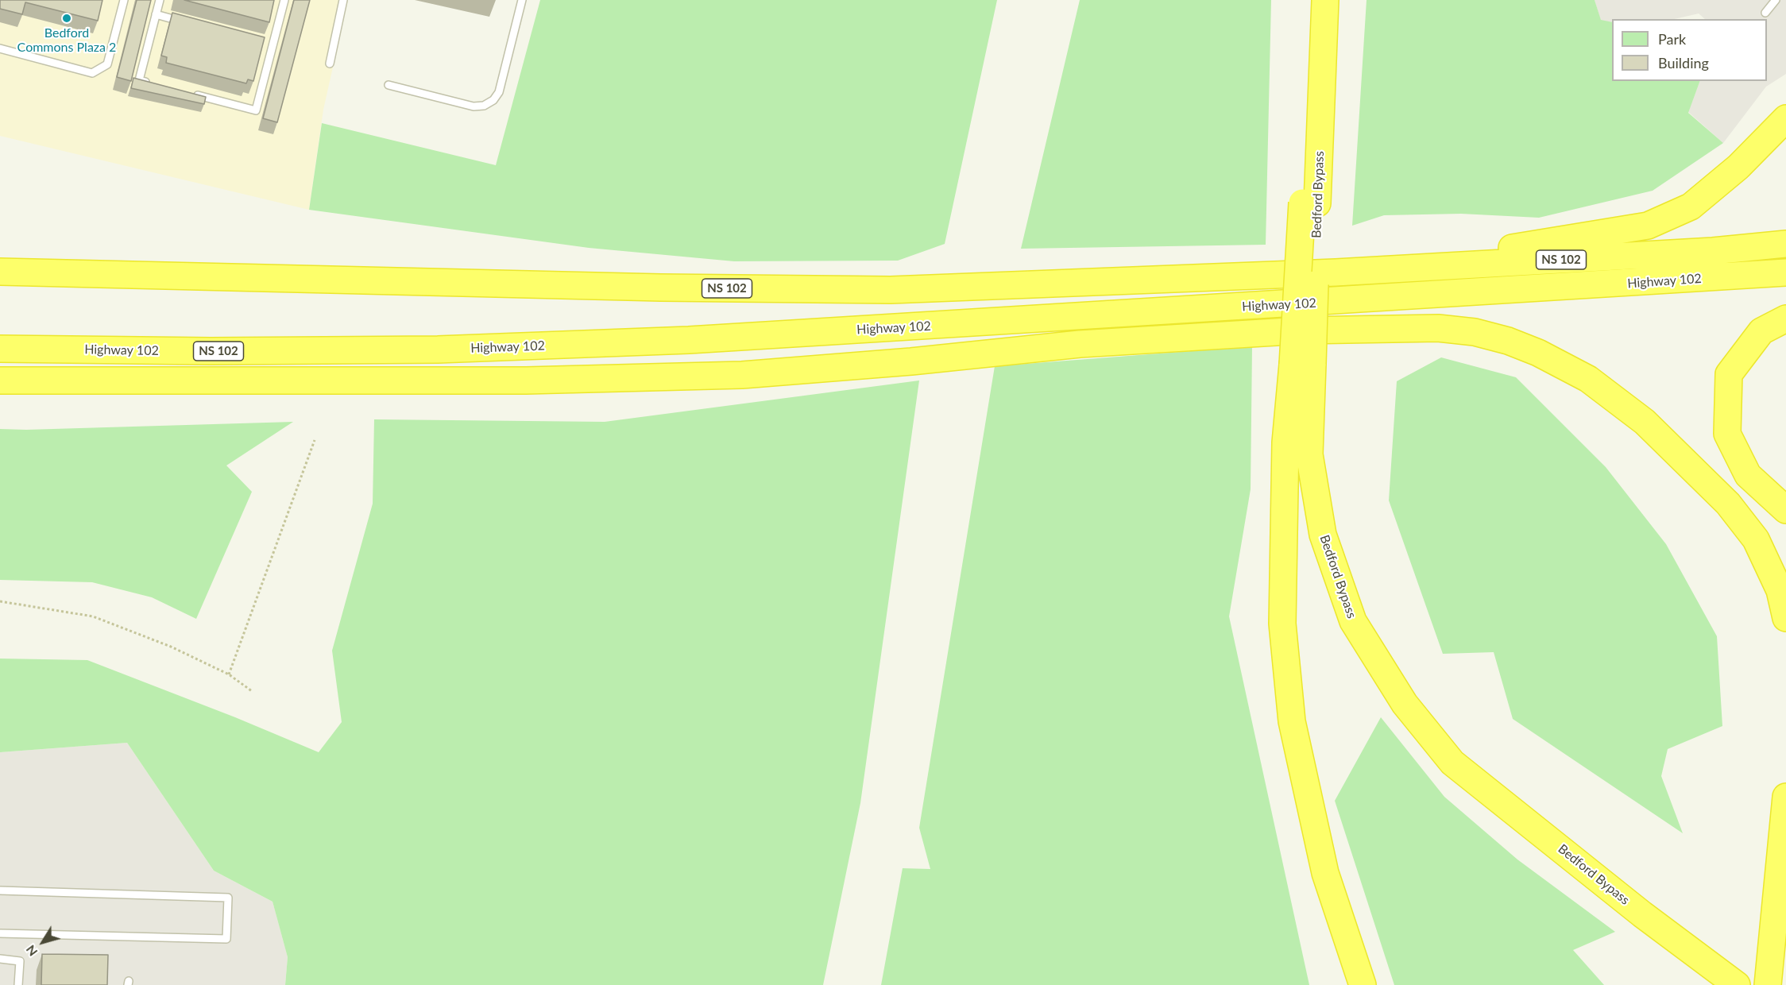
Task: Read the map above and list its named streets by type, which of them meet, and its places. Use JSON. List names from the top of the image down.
{
  "streets": {
    "highway": ["Bedford Bypass", "NS 102", "Highway 102"]
  },
  "places": ["Bedford Commons Plaza 2"],
  "legend": ["Park", "Building"],
  "north": "bottom left"
}
